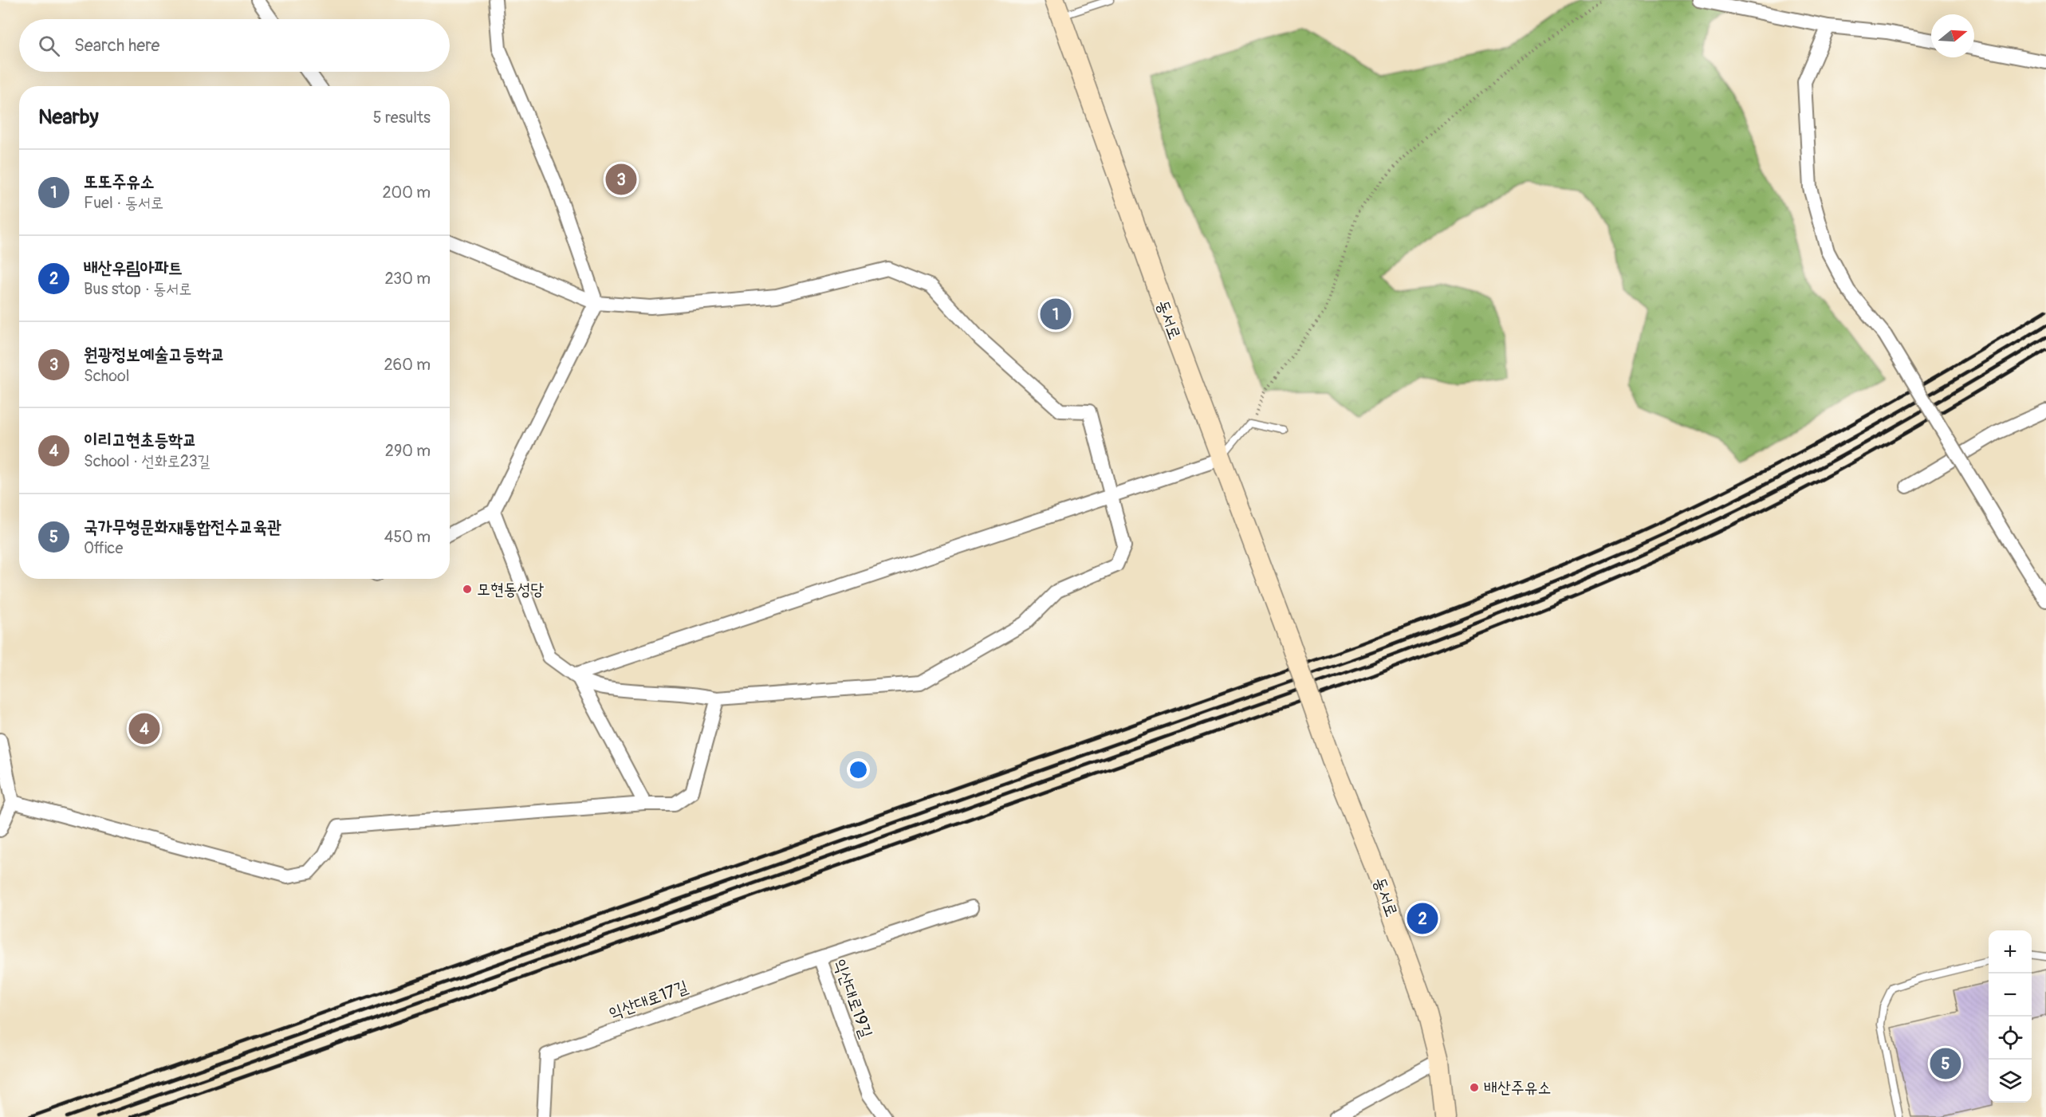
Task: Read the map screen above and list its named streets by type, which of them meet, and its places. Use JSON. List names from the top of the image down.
{
  "streets": {
    "street": ["동서로", "익산대로19길", "익산대로17길"]
  },
  "crossings": [
    ["익산대로19길", "익산대로17길"]
  ],
  "places": ["모현동성당", "배산주유소"],
  "north": "right",
  "page": {
    "search": "Search here",
    "heading": ["Nearby", "5 results"],
    "list": [
      {
        "mark": "1",
        "name": "또또주유소",
        "note": "Fuel · 동서로",
        "value": "200 m"
      },
      {
        "mark": "2",
        "name": "배산우림아파트",
        "note": "Bus stop · 동서로",
        "value": "230 m"
      },
      {
        "mark": "3",
        "name": "원광정보예술고등학교",
        "note": "School",
        "value": "260 m"
      },
      {
        "mark": "4",
        "name": "이리고현초등학교",
        "note": "School · 선화로23길",
        "value": "290 m"
      },
      {
        "mark": "5",
        "name": "국가무형문화재통합전수교육관",
        "note": "Office",
        "value": "450 m"
      }
    ],
    "pins": [
      "3",
      "1",
      "4",
      "2",
      "5"
    ],
    "map_buttons": ["+", "−"]
  }
}
